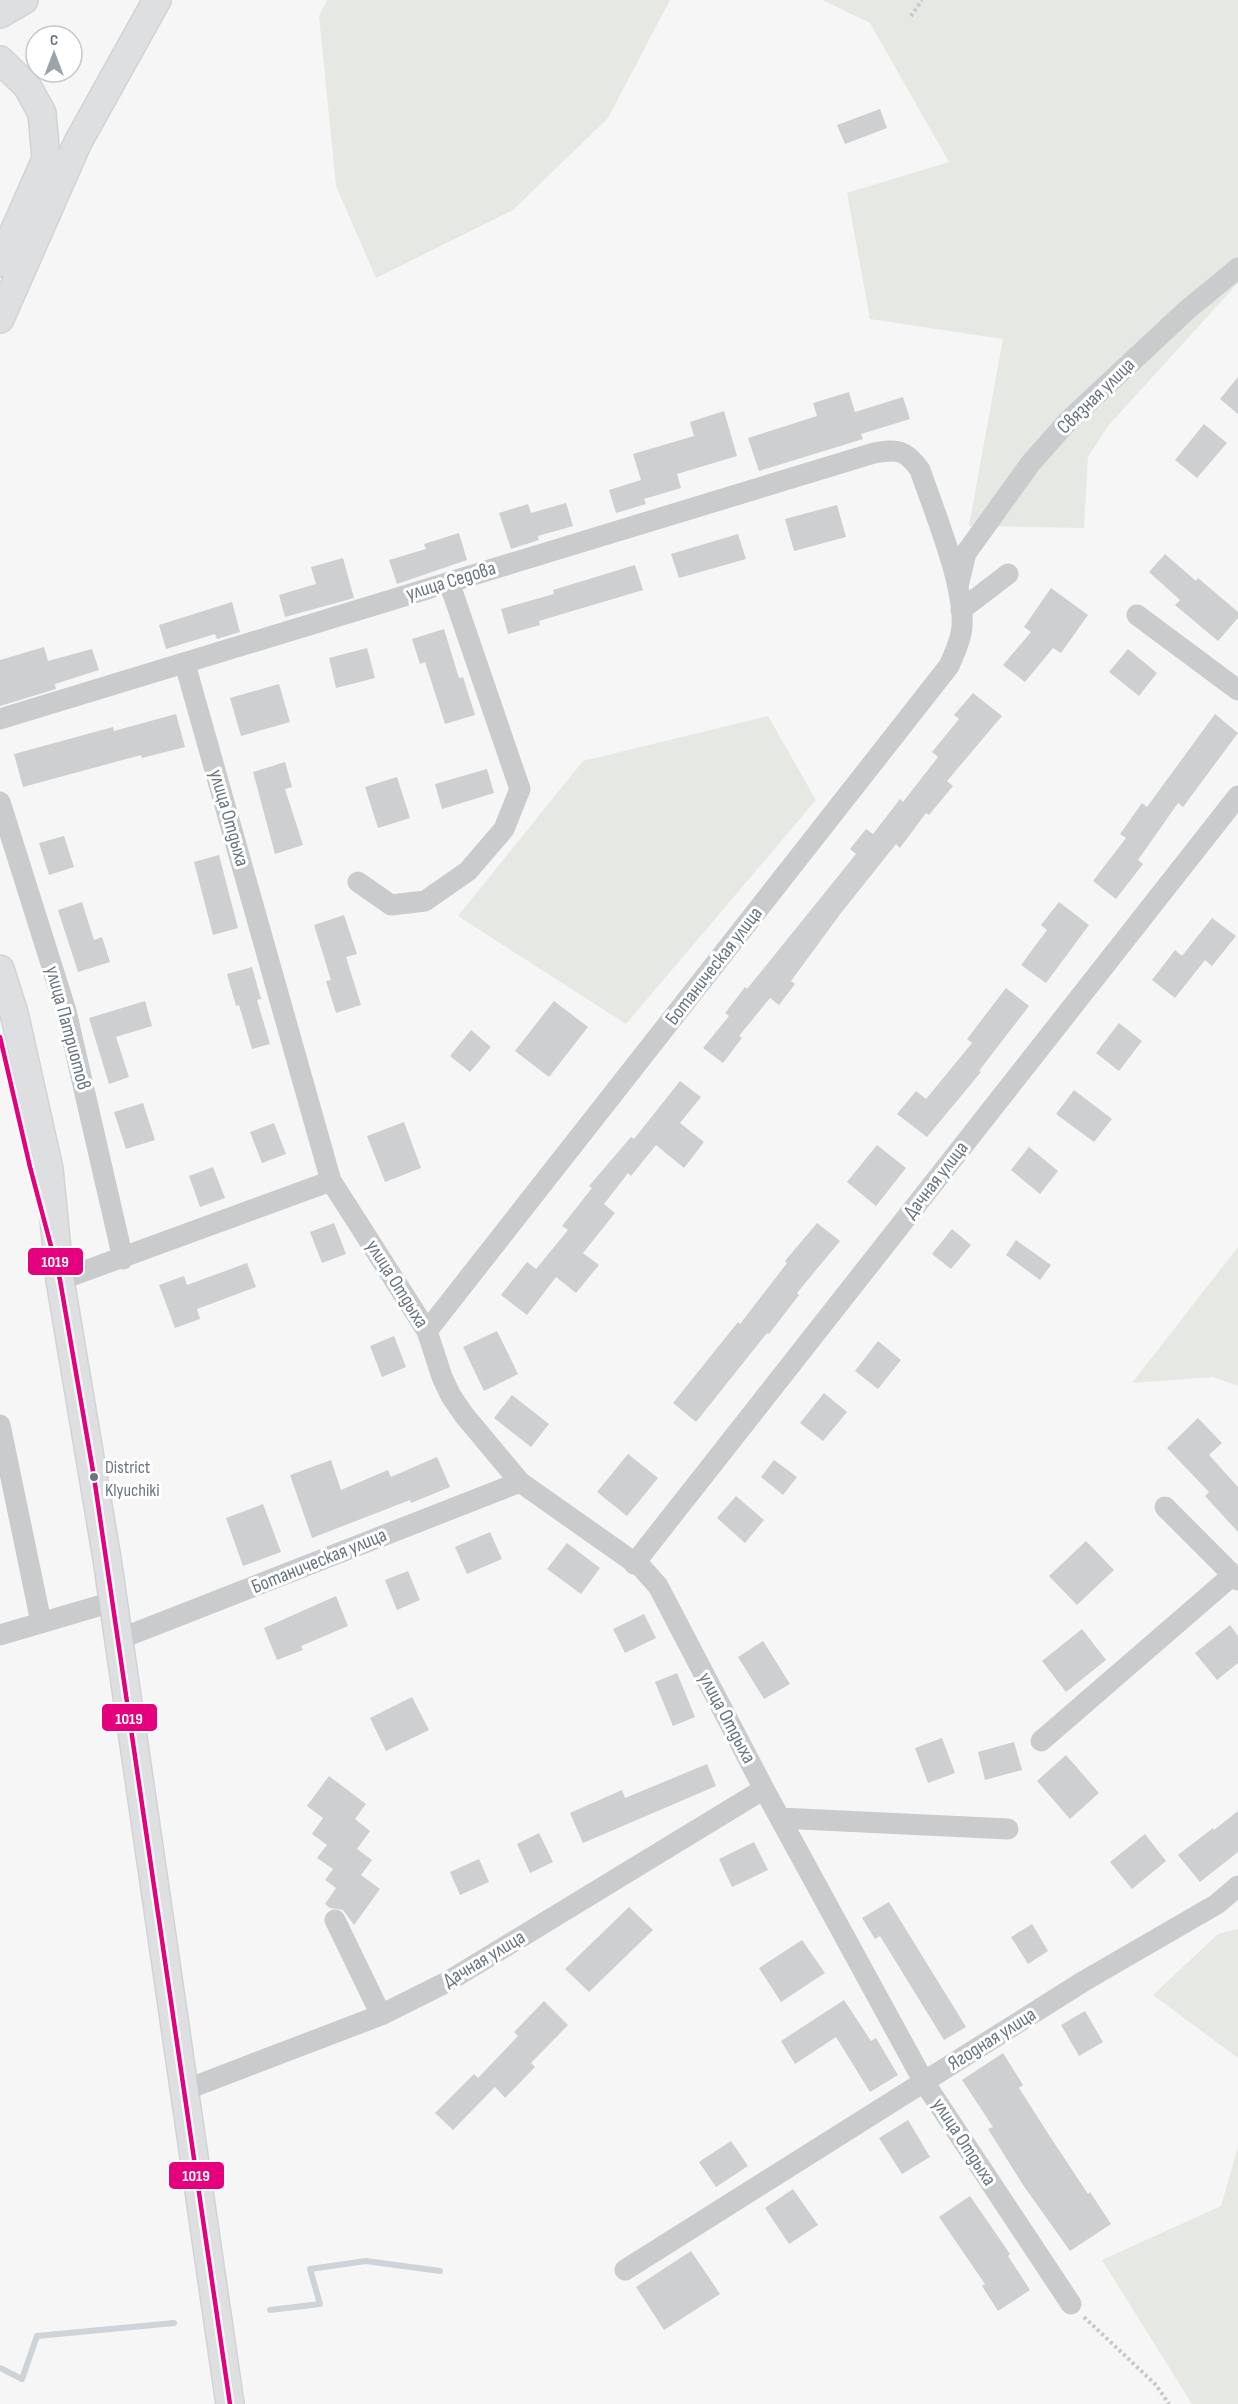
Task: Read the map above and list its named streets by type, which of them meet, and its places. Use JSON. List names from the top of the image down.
{
  "streets": {
    "street": [
      "Связная улица",
      "улица Седова",
      "улица Отдыха",
      "Ботаническая улица",
      "улица Патриотов",
      "Дачная улица",
      "Ягодная улица"
    ]
  },
  "crossings": [
    ["Связная улица", "улица Седова"],
    ["Связная улица", "Ботаническая улица"],
    ["улица Седова", "улица Отдыха"],
    ["улица Седова", "Ботаническая улица"],
    ["улица Отдыха", "Ботаническая улица"],
    ["улица Отдыха", "Дачная улица"],
    ["улица Отдыха", "Ягодная улица"]
  ],
  "places": ["District Klyuchiki"],
  "lines": ["transit line 1019"],
  "north": "top"
}
